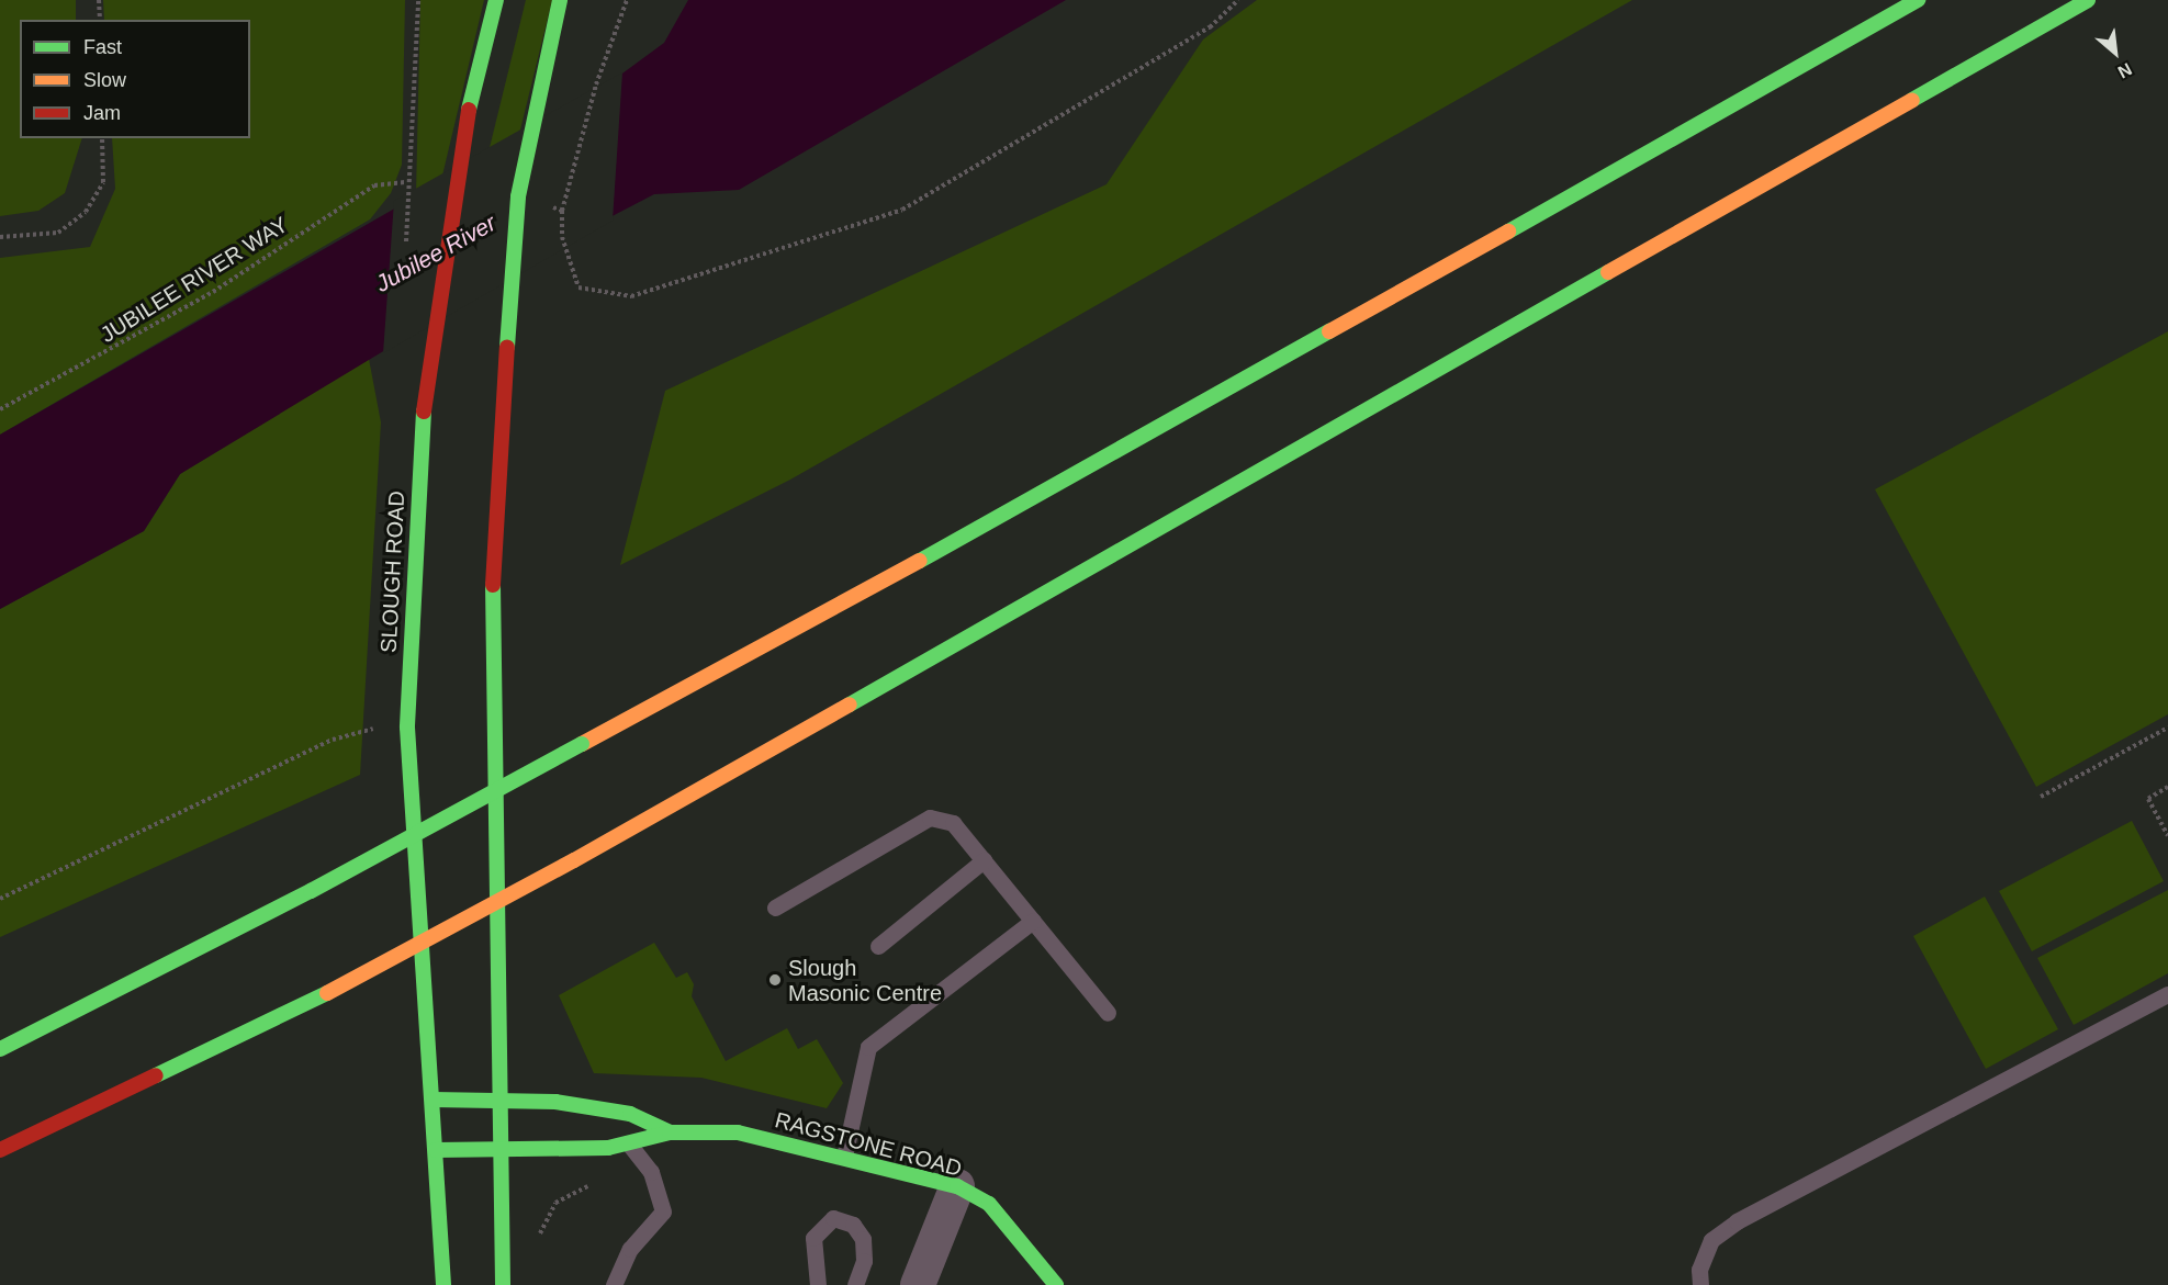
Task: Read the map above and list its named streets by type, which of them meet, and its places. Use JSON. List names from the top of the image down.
{
  "streets": {
    "main road": ["SLOUGH ROAD", "RAGSTONE ROAD"],
    "path": ["JUBILEE RIVER WAY"]
  },
  "crossings": [
    ["SLOUGH ROAD", "RAGSTONE ROAD"]
  ],
  "water": ["Jubilee River"],
  "places": ["Slough Masonic Centre"],
  "legend": ["Fast", "Slow", "Jam"],
  "north": "bottom right"
}
